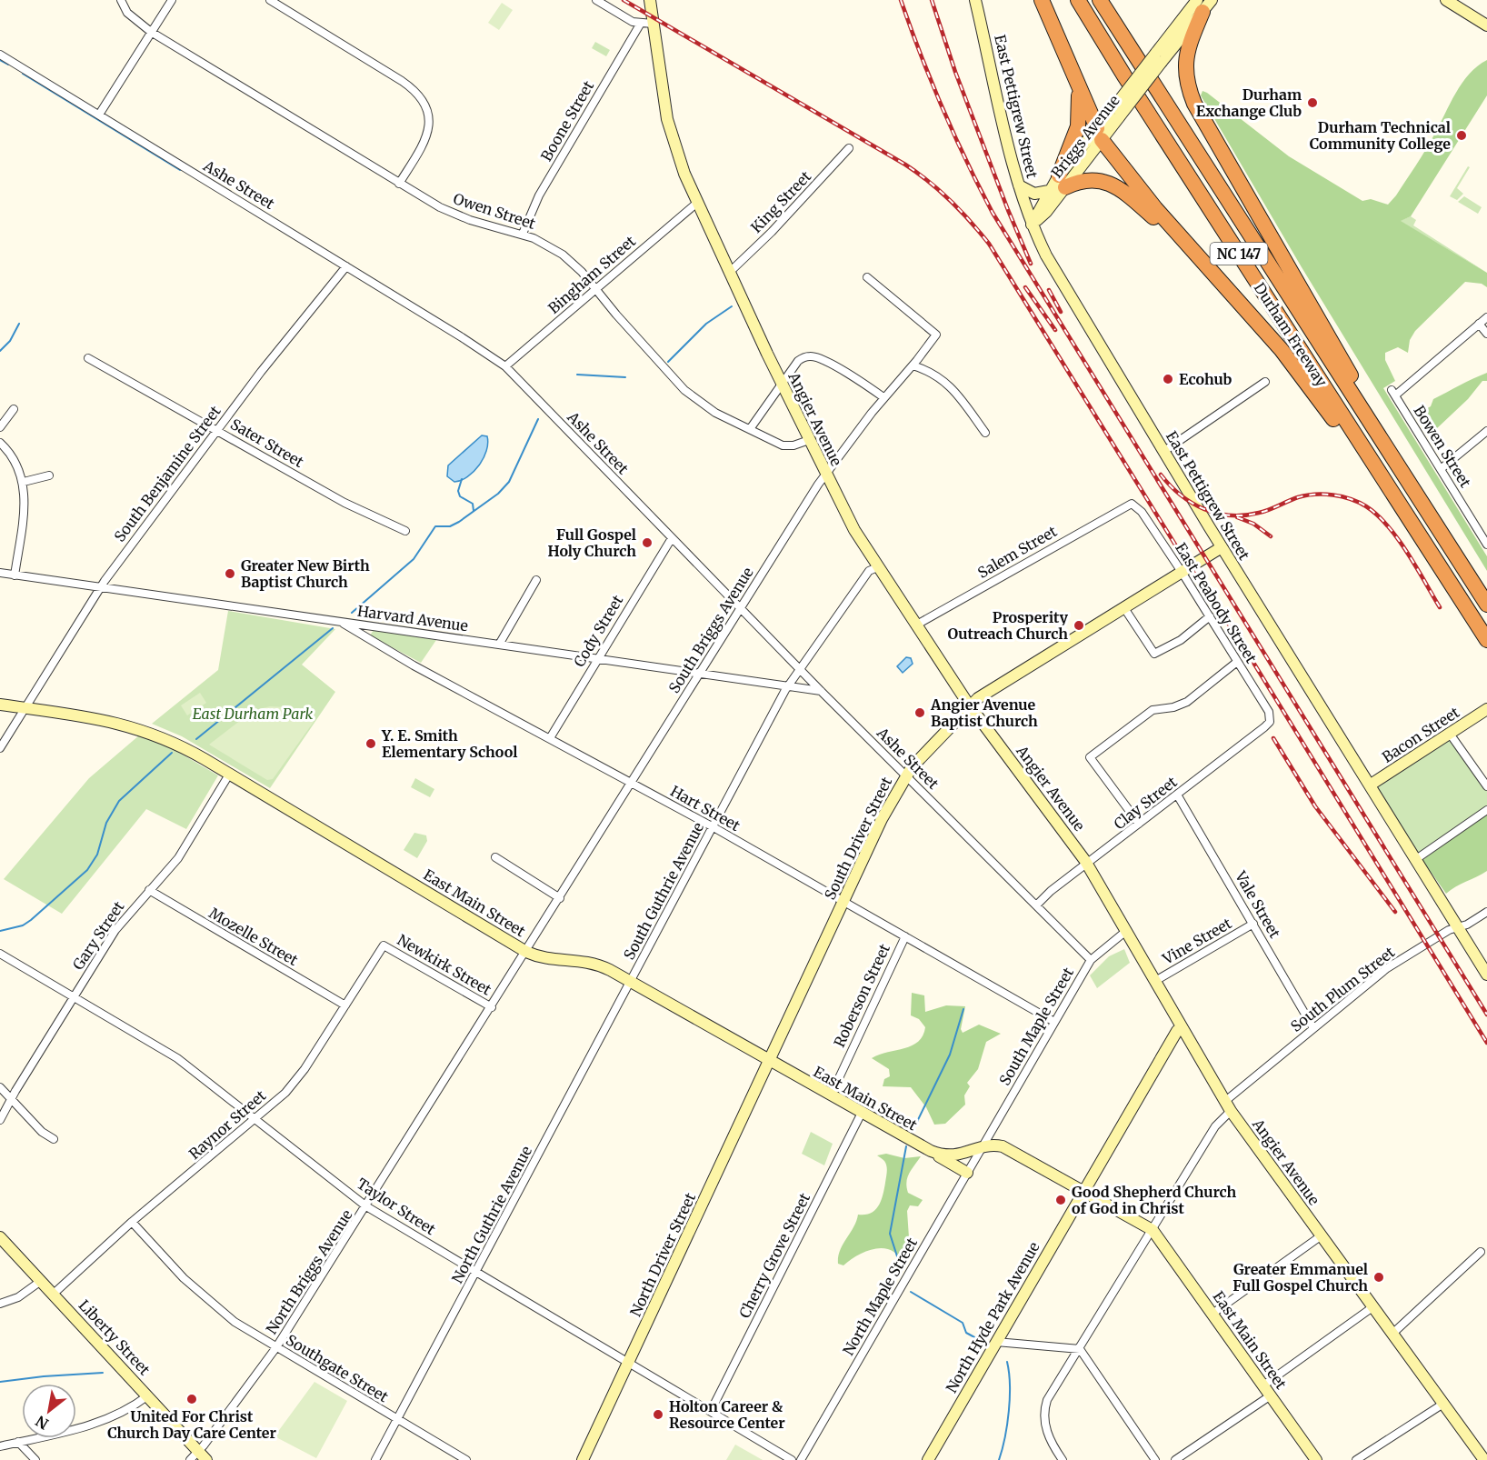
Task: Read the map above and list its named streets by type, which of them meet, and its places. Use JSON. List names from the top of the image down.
{
  "streets": {
    "highway": ["NC 147", "Durham Freeway"],
    "street": [
      "East Pettigrew Street",
      "Boone Street",
      "Briggs Avenue",
      "Ashe Street",
      "King Street",
      "Owen Street",
      "Bingham Street",
      "Angier Avenue",
      "Sater Street",
      "Bowen Street",
      "South Benjamine Street",
      "Salem Street",
      "East Peabody Street",
      "Harvard Avenue",
      "South Briggs Avenue",
      "Cody Street",
      "Bacon Street",
      "Clay Street",
      "Hart Street",
      "South Driver Street",
      "South Guthrie Avenue",
      "East Main Street",
      "Vale Street",
      "Gary Street",
      "Mozelle Street",
      "Vine Street",
      "Newkirk Street",
      "South Plum Street",
      "Roberson Street",
      "South Maple Street",
      "Raynor Street",
      "Taylor Street",
      "North Guthrie Avenue",
      "North Driver Street",
      "Cherry Grove Street",
      "North Briggs Avenue",
      "North Maple Street",
      "North Hyde Park Avenue",
      "Liberty Street",
      "Southgate Street"
    ]
  },
  "crossings": [
    ["East Pettigrew Street", "Briggs Avenue"],
    ["East Pettigrew Street", "Bacon Street"],
    ["East Pettigrew Street", "South Driver Street"],
    ["East Pettigrew Street", "South Plum Street"],
    ["Boone Street", "Owen Street"],
    ["Ashe Street", "Bingham Street"],
    ["Ashe Street", "South Benjamine Street"],
    ["Ashe Street", "Harvard Avenue"],
    ["Ashe Street", "South Briggs Avenue"],
    ["Ashe Street", "Cody Street"],
    ["Ashe Street", "Clay Street"],
    ["Ashe Street", "South Driver Street"],
    ["Ashe Street", "South Guthrie Avenue"],
    ["Ashe Street", "South Maple Street"],
    ["King Street", "Angier Avenue"],
    ["Owen Street", "Bingham Street"],
    ["Owen Street", "Angier Avenue"],
    ["Bingham Street", "Angier Avenue"],
    ["Angier Avenue", "Salem Street"],
    ["Angier Avenue", "South Briggs Avenue"],
    ["Angier Avenue", "Clay Street"],
    ["Angier Avenue", "South Driver Street"],
    ["Angier Avenue", "South Guthrie Avenue"],
    ["Angier Avenue", "Vine Street"],
    ["Angier Avenue", "South Plum Street"],
    ["Angier Avenue", "South Maple Street"],
    ["Angier Avenue", "North Hyde Park Avenue"],
    ["Sater Street", "South Benjamine Street"],
    ["South Benjamine Street", "Harvard Avenue"],
    ["South Benjamine Street", "East Main Street"],
    ["Salem Street", "East Peabody Street"],
    ["East Peabody Street", "Clay Street"],
    ["East Peabody Street", "South Driver Street"],
    ["Harvard Avenue", "South Briggs Avenue"],
    ["Harvard Avenue", "Cody Street"],
    ["Harvard Avenue", "Hart Street"],
    ["Harvard Avenue", "South Guthrie Avenue"],
    ["South Briggs Avenue", "Hart Street"],
    ["South Briggs Avenue", "East Main Street"],
    ["South Briggs Avenue", "North Briggs Avenue"],
    ["Cody Street", "Hart Street"],
    ["Clay Street", "Vale Street"],
    ["Hart Street", "South Driver Street"],
    ["Hart Street", "South Guthrie Avenue"],
    ["Hart Street", "Roberson Street"],
    ["Hart Street", "South Maple Street"],
    ["South Driver Street", "East Main Street"],
    ["South Driver Street", "North Driver Street"],
    ["South Guthrie Avenue", "East Main Street"],
    ["South Guthrie Avenue", "North Guthrie Avenue"],
    ["East Main Street", "Gary Street"],
    ["East Main Street", "South Plum Street"],
    ["East Main Street", "Roberson Street"],
    ["East Main Street", "South Maple Street"],
    ["East Main Street", "North Guthrie Avenue"],
    ["East Main Street", "North Driver Street"],
    ["East Main Street", "Cherry Grove Street"],
    ["East Main Street", "North Briggs Avenue"],
    ["East Main Street", "North Maple Street"],
    ["East Main Street", "North Hyde Park Avenue"],
    ["Vale Street", "Vine Street"],
    ["Vale Street", "South Plum Street"],
    ["Gary Street", "Mozelle Street"],
    ["Gary Street", "Taylor Street"],
    ["Mozelle Street", "Raynor Street"],
    ["Newkirk Street", "Raynor Street"],
    ["Newkirk Street", "North Briggs Avenue"],
    ["South Maple Street", "North Maple Street"],
    ["Raynor Street", "Taylor Street"],
    ["Raynor Street", "Liberty Street"],
    ["Raynor Street", "Southgate Street"],
    ["Taylor Street", "North Guthrie Avenue"],
    ["Taylor Street", "North Driver Street"],
    ["Taylor Street", "Cherry Grove Street"],
    ["Taylor Street", "North Briggs Avenue"],
    ["North Guthrie Avenue", "Southgate Street"],
    ["North Briggs Avenue", "Liberty Street"],
    ["North Briggs Avenue", "Southgate Street"]
  ],
  "parks": ["East Durham Park"],
  "places": [
    "Durham Exchange Club",
    "Durham Technical Community College",
    "Ecohub",
    "Full Gospel Holy Church",
    "Greater New Birth Baptist Church",
    "Prosperity Outreach Church",
    "Angier Avenue Baptist Church",
    "Y. E. Smith Elementary School",
    "Good Shepherd Church of God in Christ",
    "Greater Emmanuel Full Gospel Church",
    "United For Christ Church Day Care Center",
    "Holton Career & Resource Center"
  ],
  "north": "bottom left"
}
